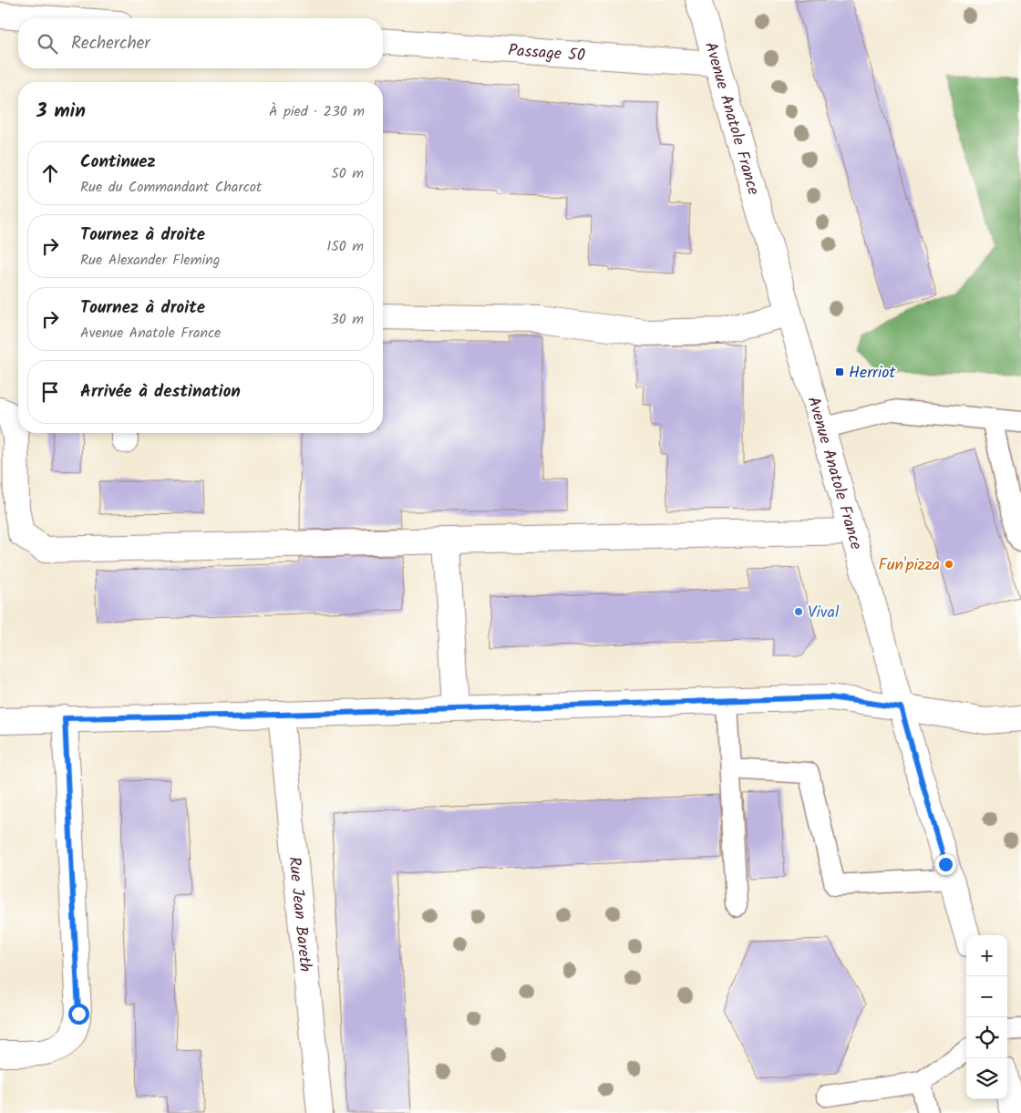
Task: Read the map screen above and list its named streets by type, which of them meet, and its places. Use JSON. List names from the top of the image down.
{
  "streets": {
    "street": ["Passage 50", "Avenue Anatole France", "Rue Jean Bareth"]
  },
  "crossings": [
    ["Passage 50", "Avenue Anatole France"]
  ],
  "places": {
    "transit": ["Herriot"],
    "other": ["Fun'pizza", "Vival"]
  },
  "page": {
    "search": "Rechercher",
    "heading": ["3 min", "À pied · 230 m"],
    "list": [
      ["Continuez", "Rue du Commandant Charcot", "50 m"],
      ["Tournez à droite", "Rue Alexander Fleming", "150 m"],
      ["Tournez à droite", "Avenue Anatole France", "30 m"],
      "Arrivée à destination"
    ],
    "map_buttons": ["+", "−"]
  }
}
